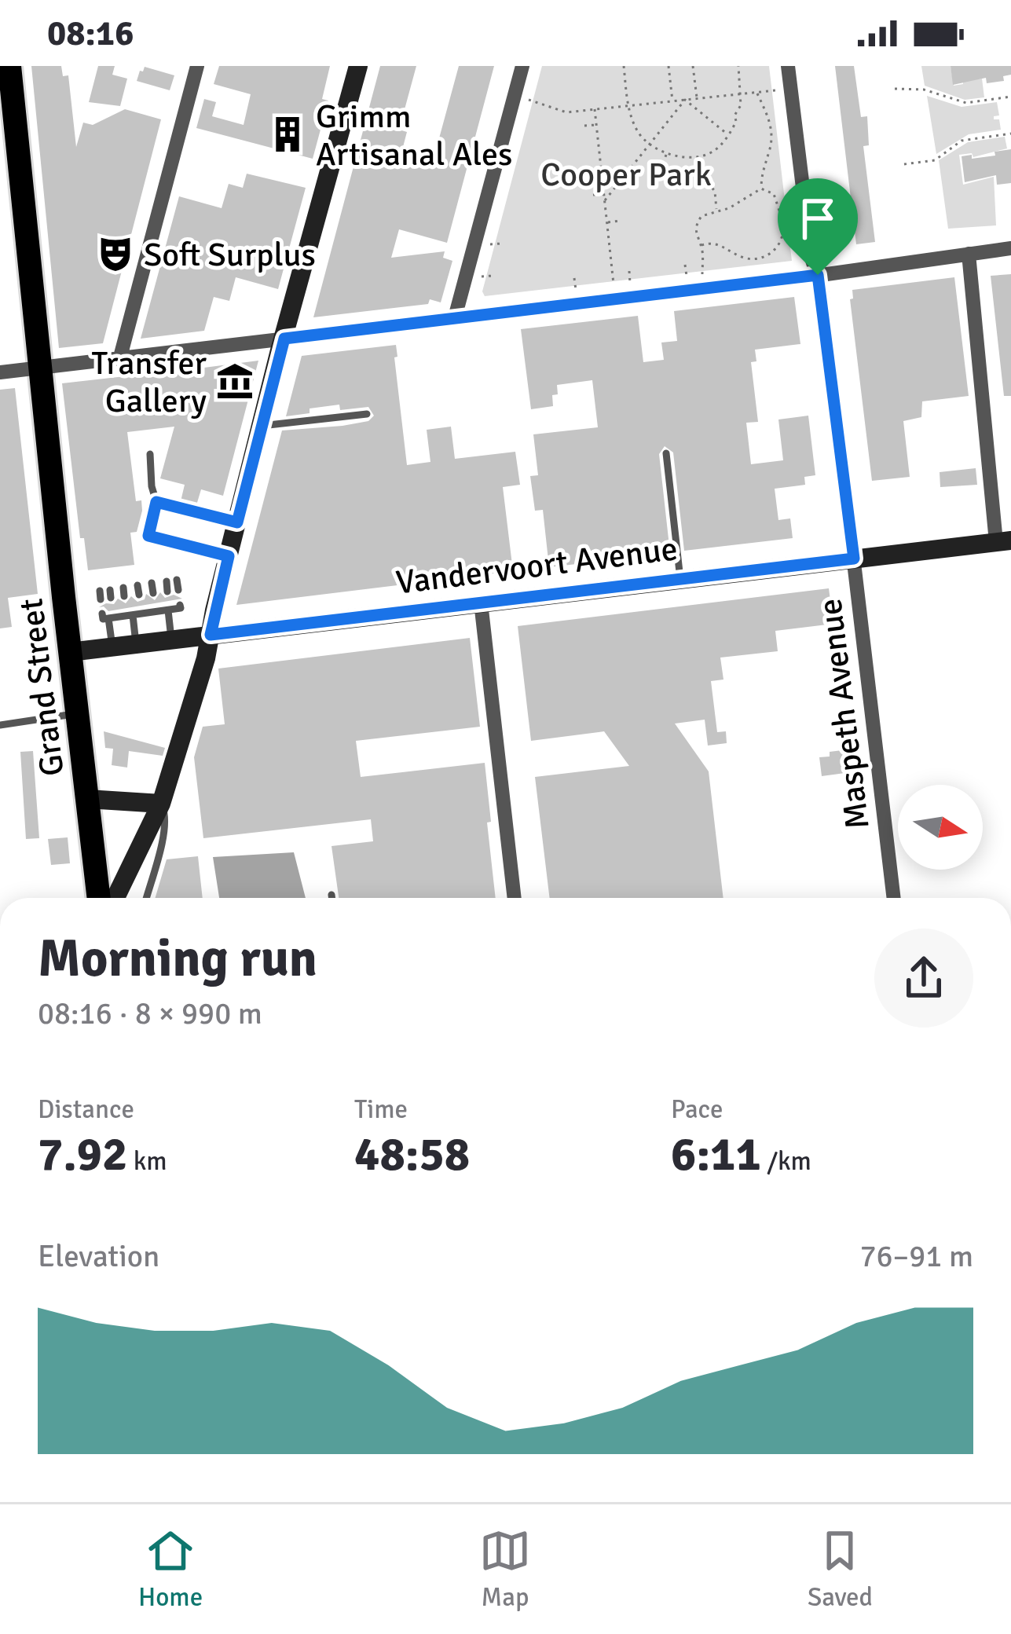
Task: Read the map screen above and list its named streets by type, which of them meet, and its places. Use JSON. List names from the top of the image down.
{
  "streets": {
    "main road": ["Vandervoort Avenue", "Grand Street"],
    "street": ["Maspeth Avenue"]
  },
  "crossings": [
    ["Vandervoort Avenue", "Grand Street"],
    ["Vandervoort Avenue", "Maspeth Avenue"]
  ],
  "parks": ["Cooper Park"],
  "places": {
    "building": ["Grimm Artisanal Ales"],
    "theatre": ["Soft Surplus"],
    "museum": ["Transfer Gallery"]
  },
  "north": "right",
  "page": {
    "status": "08:16",
    "heading": ["Morning run", "08:16 · 8 × 990 m"],
    "stats": [
      ["Distance", "7.92 km"],
      ["Time", "48:58"],
      ["Pace", "6:11 /km"]
    ],
    "chart": ["Elevation", "76–91 m"],
    "tabs": ["Home", "Map", "Saved"]
  }
}
